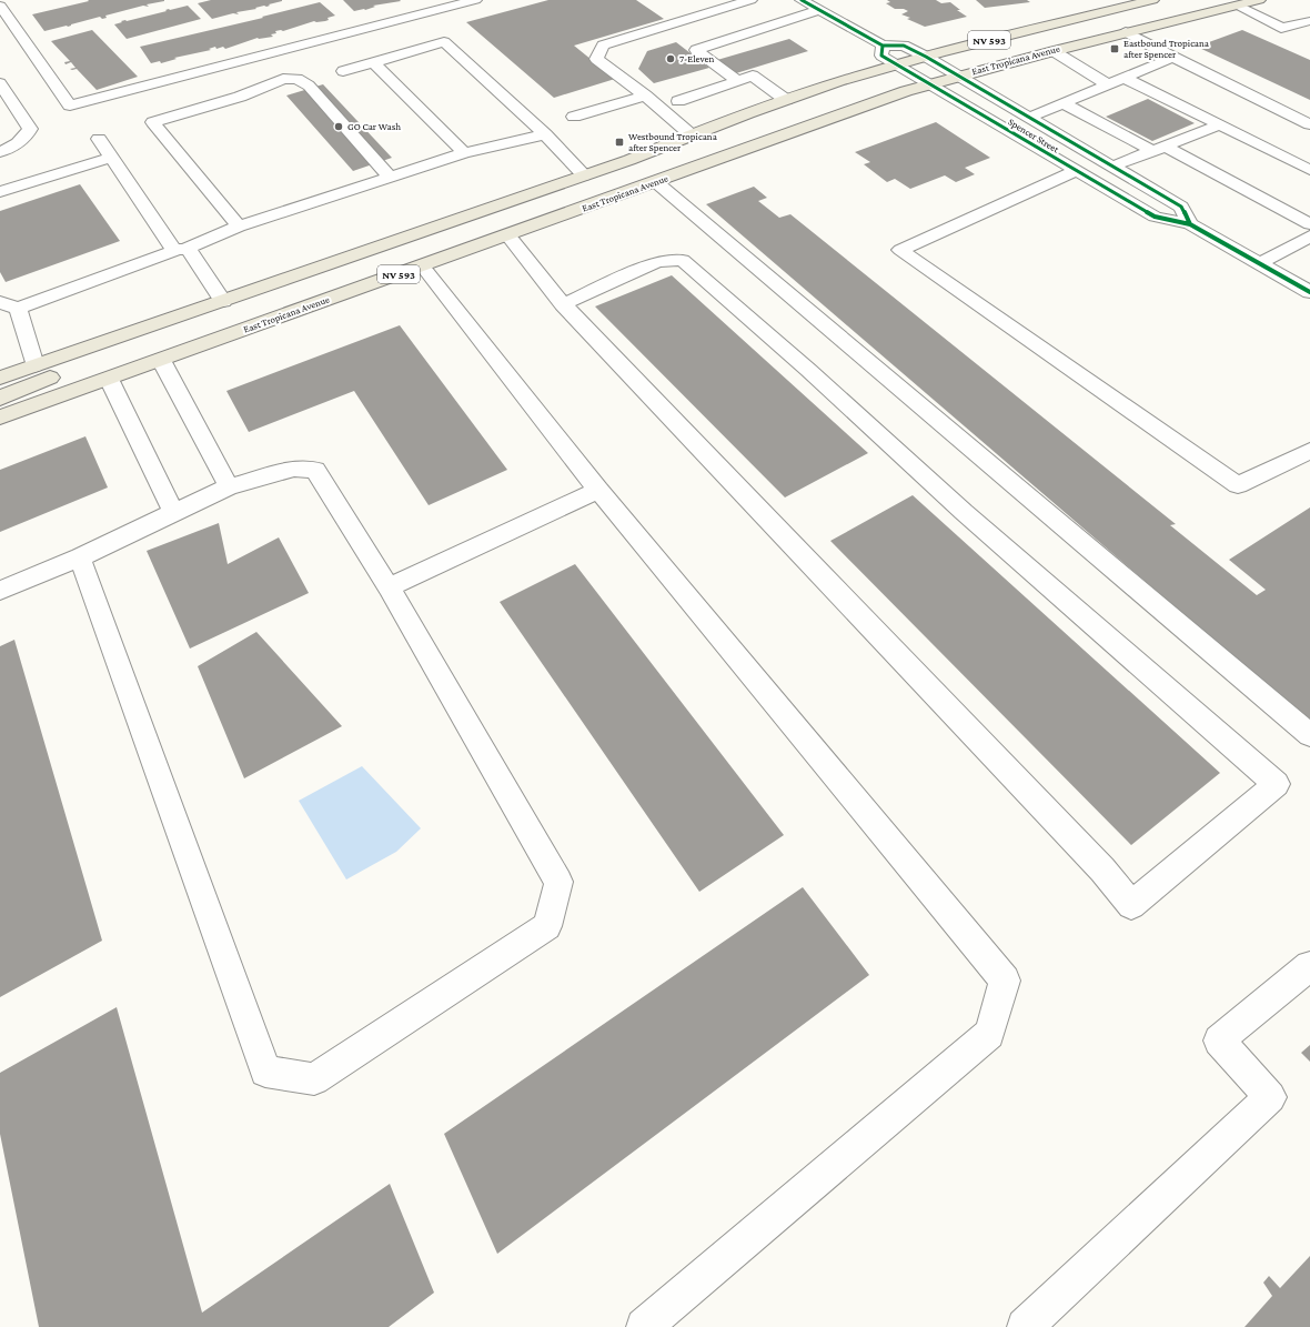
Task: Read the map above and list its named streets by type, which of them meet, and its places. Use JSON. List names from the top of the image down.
{
  "streets": {
    "main road": ["NV 593", "East Tropicana Avenue"],
    "street": ["Spencer Street"]
  },
  "crossings": [
    ["NV 593", "Spencer Street"],
    ["East Tropicana Avenue", "Spencer Street"]
  ],
  "places": {
    "transit": ["Eastbound Tropicana after Spencer", "Westbound Tropicana after Spencer"],
    "other": ["7-Eleven", "GO Car Wash"]
  }
}
